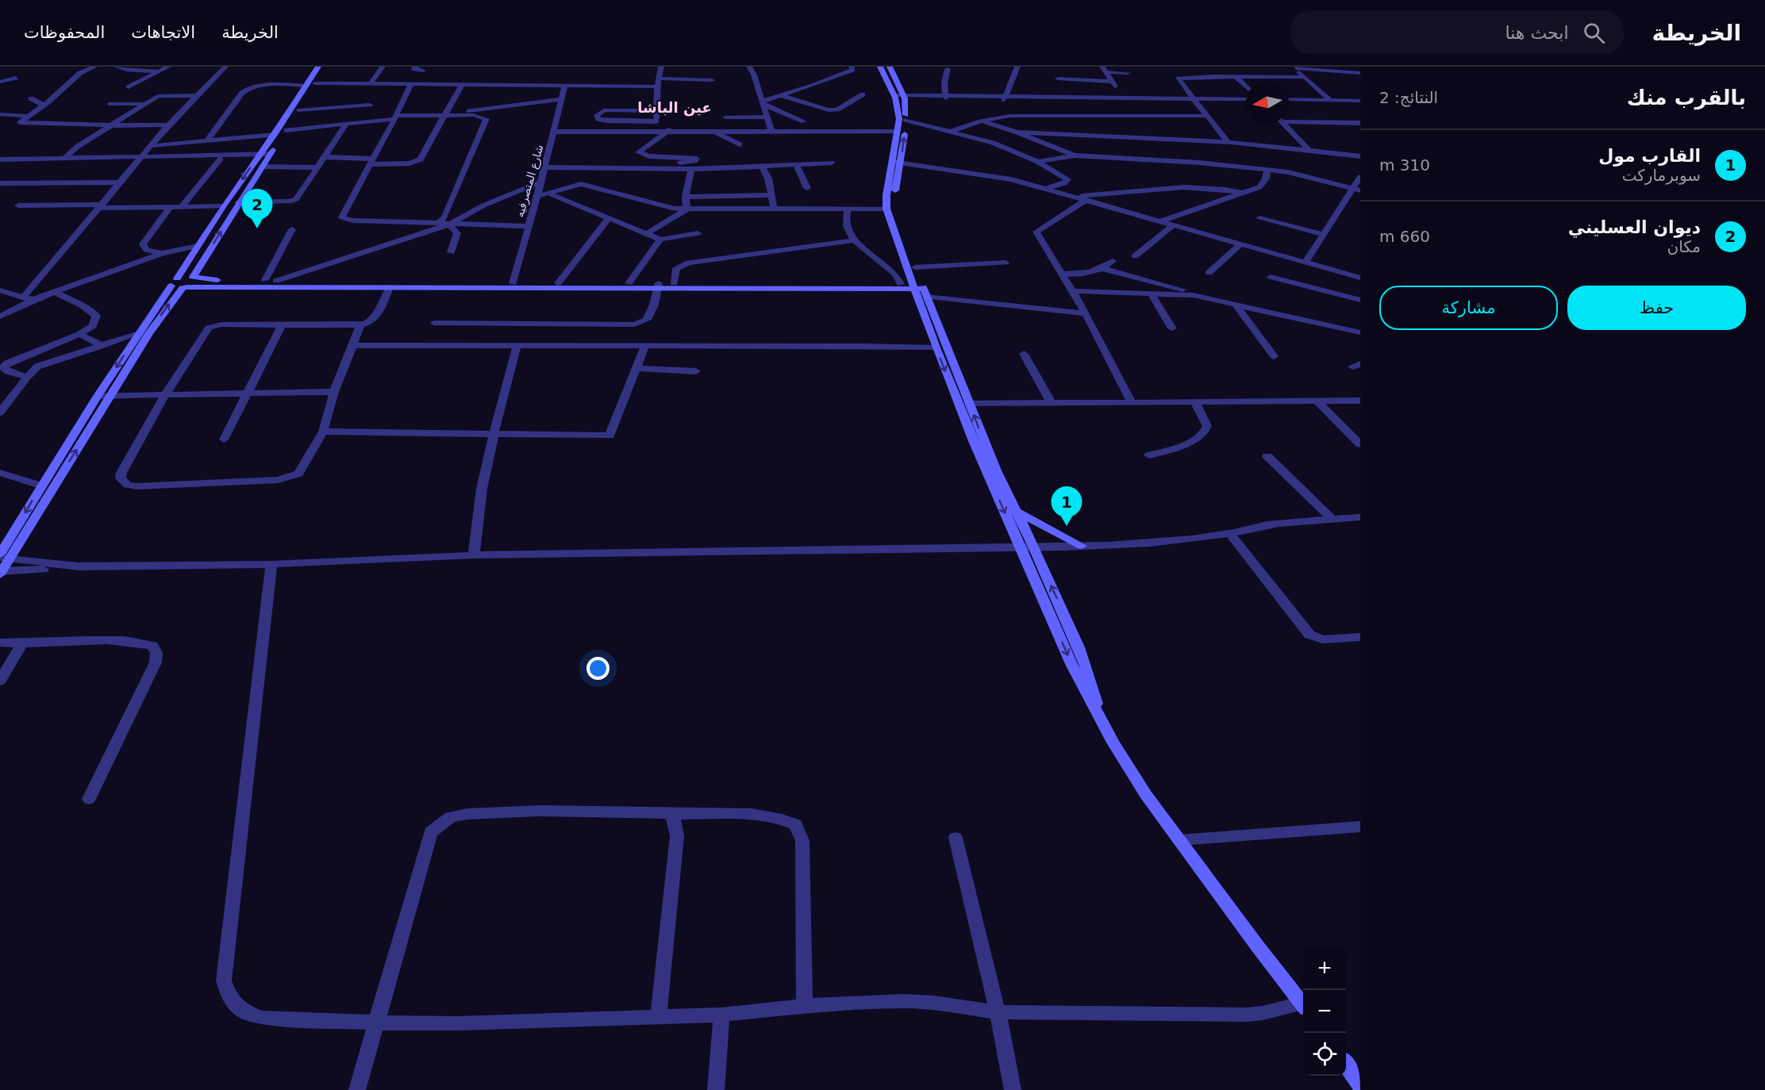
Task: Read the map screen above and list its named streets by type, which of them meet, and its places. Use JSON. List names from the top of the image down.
{
  "streets": {
    "street": ["شارع المتصرفيه"]
  },
  "districts": ["عين الباشا"],
  "north": "left",
  "page": {
    "header": "الخريطة",
    "search": "ابحث هنا",
    "nav": ["الخريطة", "الاتجاهات", "المحفوظات"],
    "heading": ["بالقرب منك", "النتائج: 2"],
    "list": [
      {
        "mark": "1",
        "name": "القارب مول",
        "note": "سوبرماركت",
        "value": "310 m"
      },
      {
        "mark": "2",
        "name": "ديوان العسليني",
        "note": "مكان",
        "value": "660 m"
      }
    ],
    "pins": ["2", "1"],
    "buttons": ["حفظ", "مشاركة"],
    "map_buttons": ["+", "−"]
  }
}
